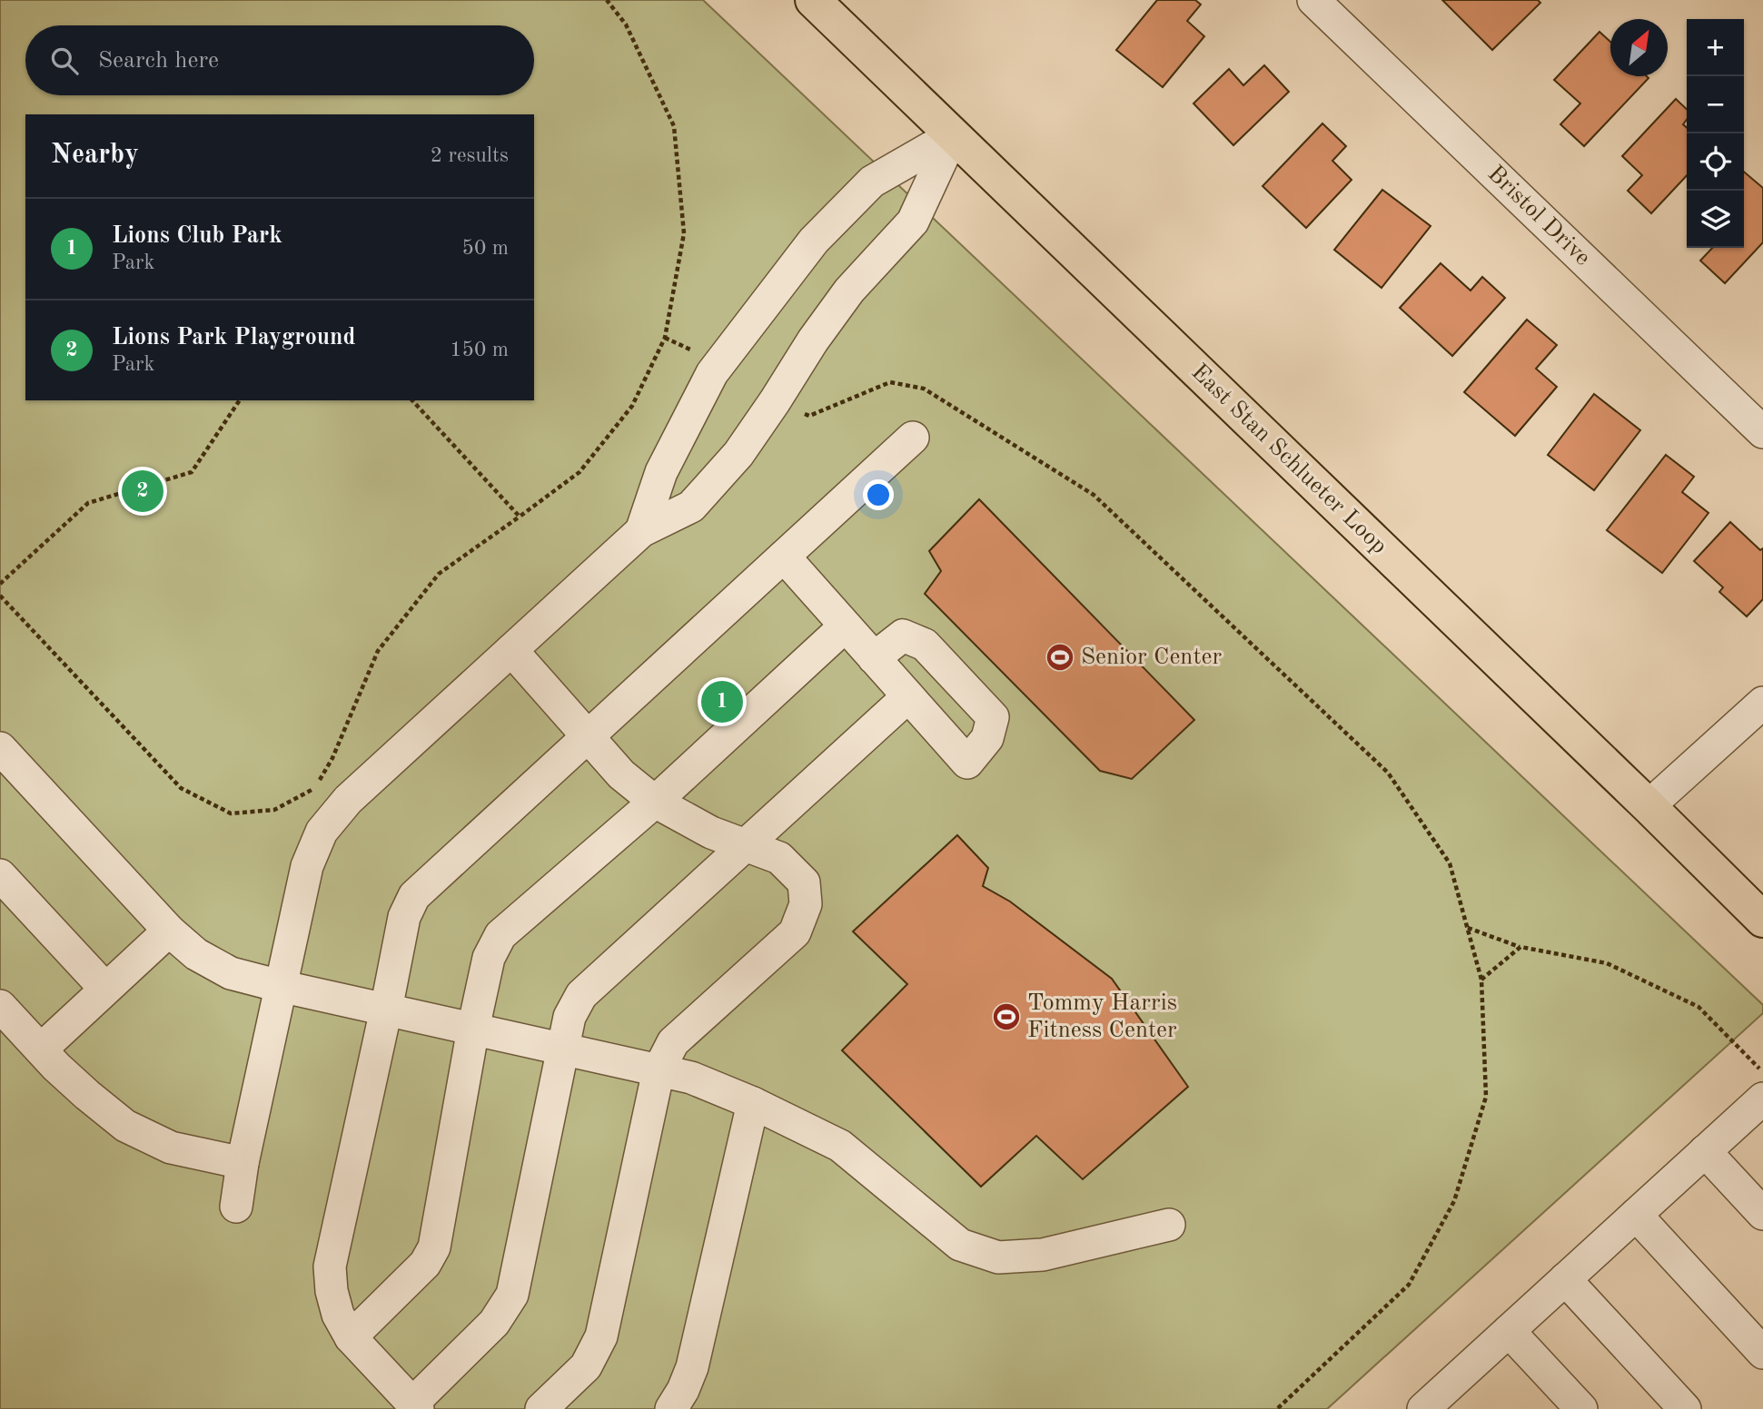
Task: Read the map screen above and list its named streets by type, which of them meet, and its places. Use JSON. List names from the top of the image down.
{
  "streets": {
    "main road": ["East Stan Schlueter Loop"],
    "street": ["Bristol Drive"]
  },
  "places": {
    "sports": ["Senior Center", "Tommy Harris Fitness Center"]
  },
  "north": "top right",
  "page": {
    "map_buttons": ["+", "−"],
    "search": "Search here",
    "heading": ["Nearby", "2 results"],
    "list": [
      {
        "mark": "1",
        "name": "Lions Club Park",
        "note": "Park",
        "value": "50 m"
      },
      {
        "mark": "2",
        "name": "Lions Park Playground",
        "note": "Park",
        "value": "150 m"
      }
    ],
    "pins": ["2", "1"]
  }
}
